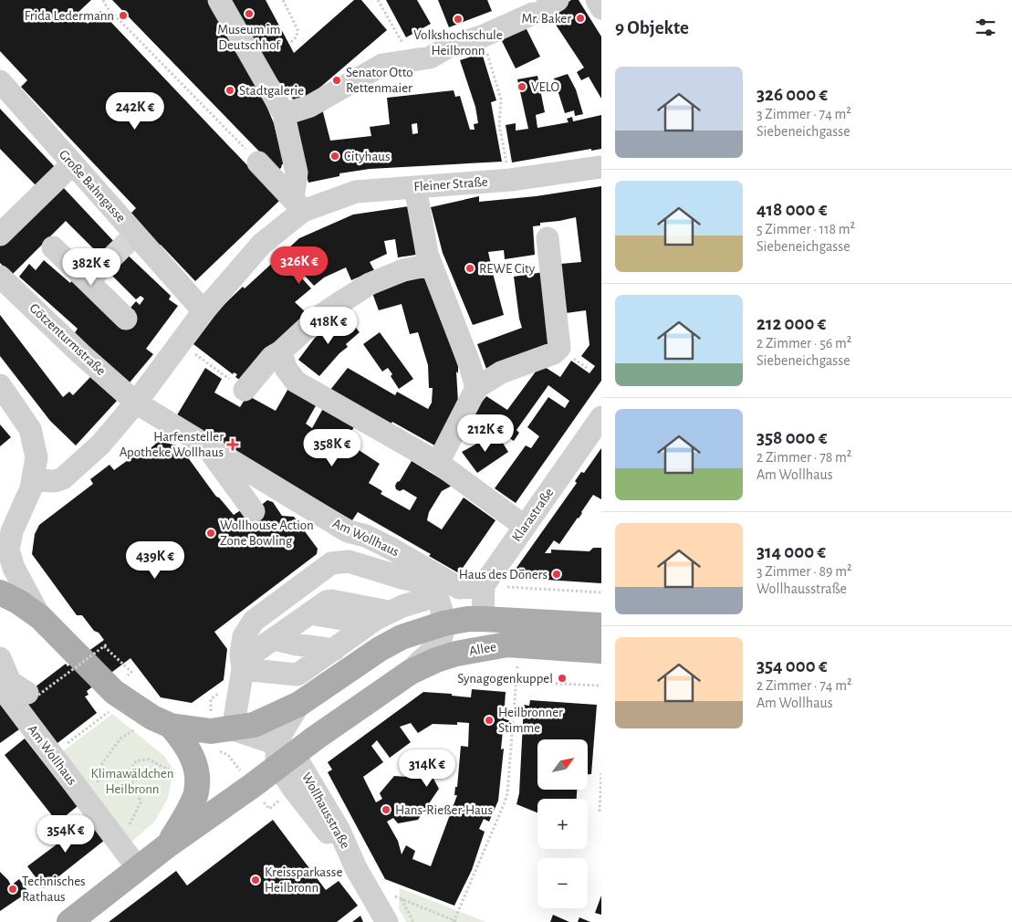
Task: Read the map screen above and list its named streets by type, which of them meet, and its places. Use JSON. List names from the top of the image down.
{
  "streets": {
    "main road": ["Allee"],
    "street": [
      "Fleiner Straße",
      "Große Bahngasse",
      "Götzenturmstraße",
      "Klarastraße",
      "Am Wollhaus",
      "Wollhausstraße"
    ]
  },
  "crossings": [
    ["Fleiner Straße", "Große Bahngasse"],
    ["Fleiner Straße", "Götzenturmstraße"],
    ["Fleiner Straße", "Am Wollhaus"],
    ["Götzenturmstraße", "Am Wollhaus"],
    ["Klarastraße", "Am Wollhaus"],
    ["Allee", "Wollhausstraße"]
  ],
  "parks": ["Klimawäldchen Heilbronn"],
  "places": {
    "other": [
      "Museum im Deutschhof",
      "Frida Ledermann",
      "Mr. Baker",
      "Volkshochschule Heilbronn",
      "Senator Otto Rettenmaier",
      "VELO",
      "Stadtgalerie",
      "Cityhaus",
      "REWE City",
      "Wollhouse Action Zone Bowling",
      "Haus des Döners",
      "Synagogenkuppel",
      "Heilbronner Stimme",
      "Hans-Rießer-Haus",
      "Kreissparkasse Heilbronn",
      "Technisches Rathaus"
    ],
    "health": ["Harfensteller Apotheke Wollhaus"]
  },
  "north": "top right",
  "page": {
    "heading": "9 Objekte",
    "list": [
      {
        "name": "326 000 €",
        "note": "3 Zimmer · 74 m² · Siebeneichgasse"
      },
      {
        "name": "418 000 €",
        "note": "5 Zimmer · 118 m² · Siebeneichgasse"
      },
      {
        "name": "212 000 €",
        "note": "2 Zimmer · 56 m² · Siebeneichgasse"
      },
      {
        "name": "358 000 €",
        "note": "2 Zimmer · 78 m² · Am Wollhaus"
      },
      {
        "name": "314 000 €",
        "note": "3 Zimmer · 89 m² · Wollhausstraße"
      },
      {
        "name": "354 000 €",
        "note": "2 Zimmer · 74 m² · Am Wollhaus"
      }
    ],
    "price": [
      "242K €",
      "326K €",
      "382K €",
      "418K €",
      "212K €",
      "358K €",
      "439K €",
      "314K €",
      "354K €"
    ],
    "map_buttons": ["+", "−"]
  }
}
